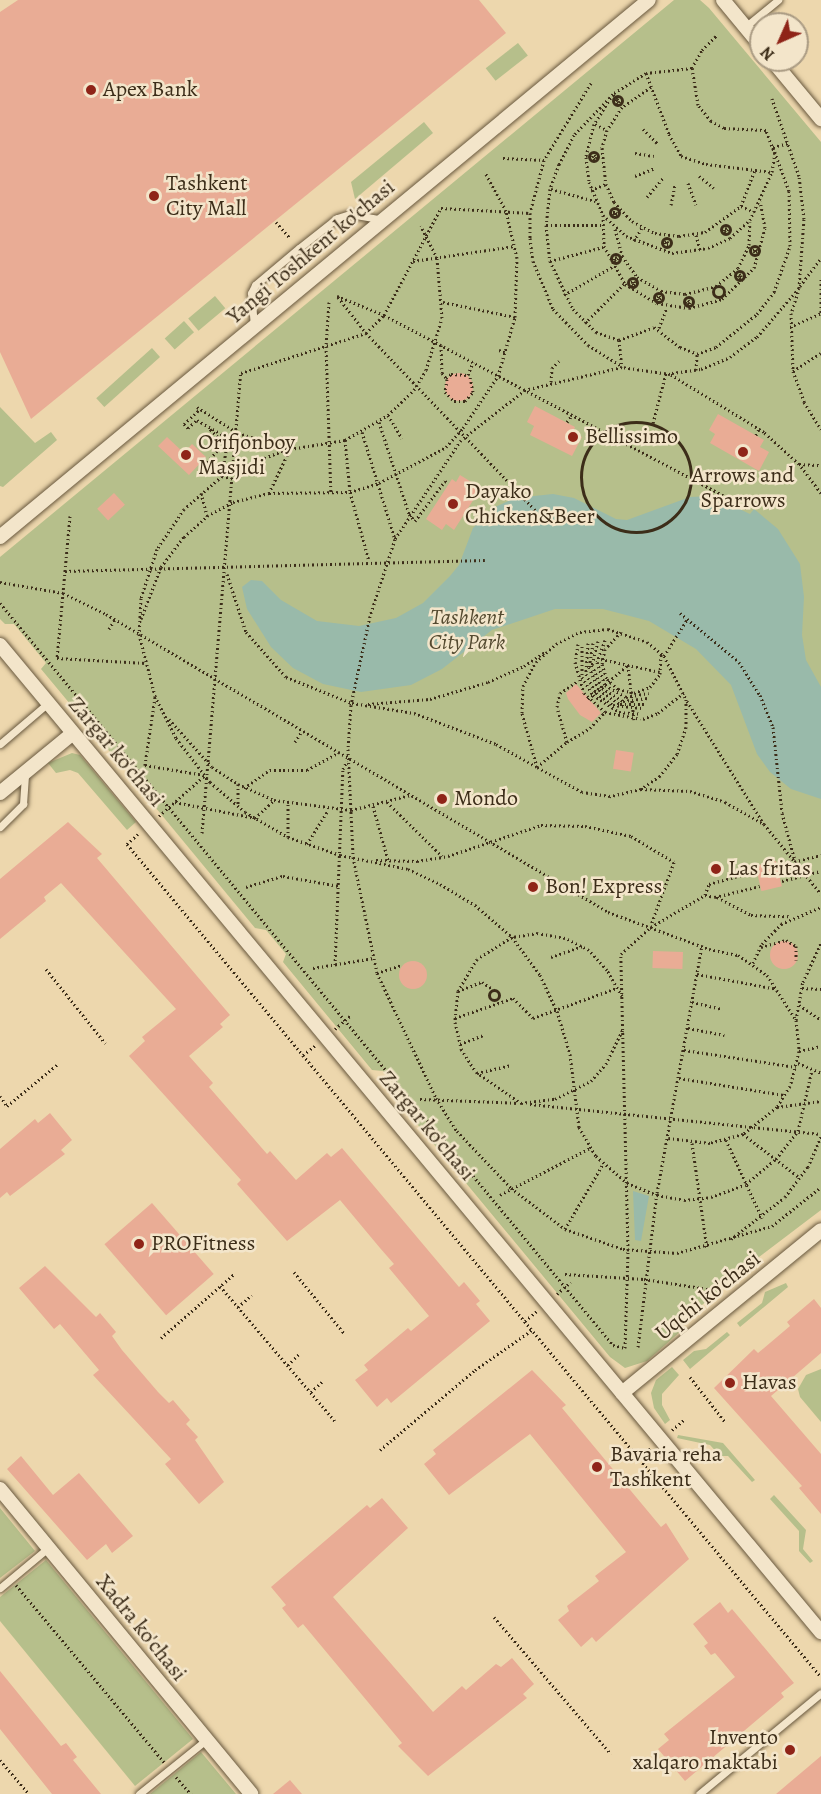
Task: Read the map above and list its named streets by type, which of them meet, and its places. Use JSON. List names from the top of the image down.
{
  "streets": {
    "street": [
      "Yangi Toshkent ko'chasi",
      "Zargar ko'chasi",
      "Uqchi ko'chasi",
      "Xadra ko'chasi"
    ]
  },
  "crossings": [
    ["Zargar ko'chasi", "Uqchi ko'chasi"]
  ],
  "parks": ["Tashkent City Park"],
  "places": [
    "Apex Bank",
    "Tashkent City Mall",
    "Bellissimo",
    "Arrows and Sparrows",
    "Orifjonboy Masjidi",
    "Dayako Chicken&Beer",
    "Mondo",
    "Las fritas",
    "Bon! Express",
    "PROFitness",
    "Havas",
    "Bavaria reha Tashkent",
    "Invento xalqaro maktabi"
  ],
  "north": "bottom left"
}
